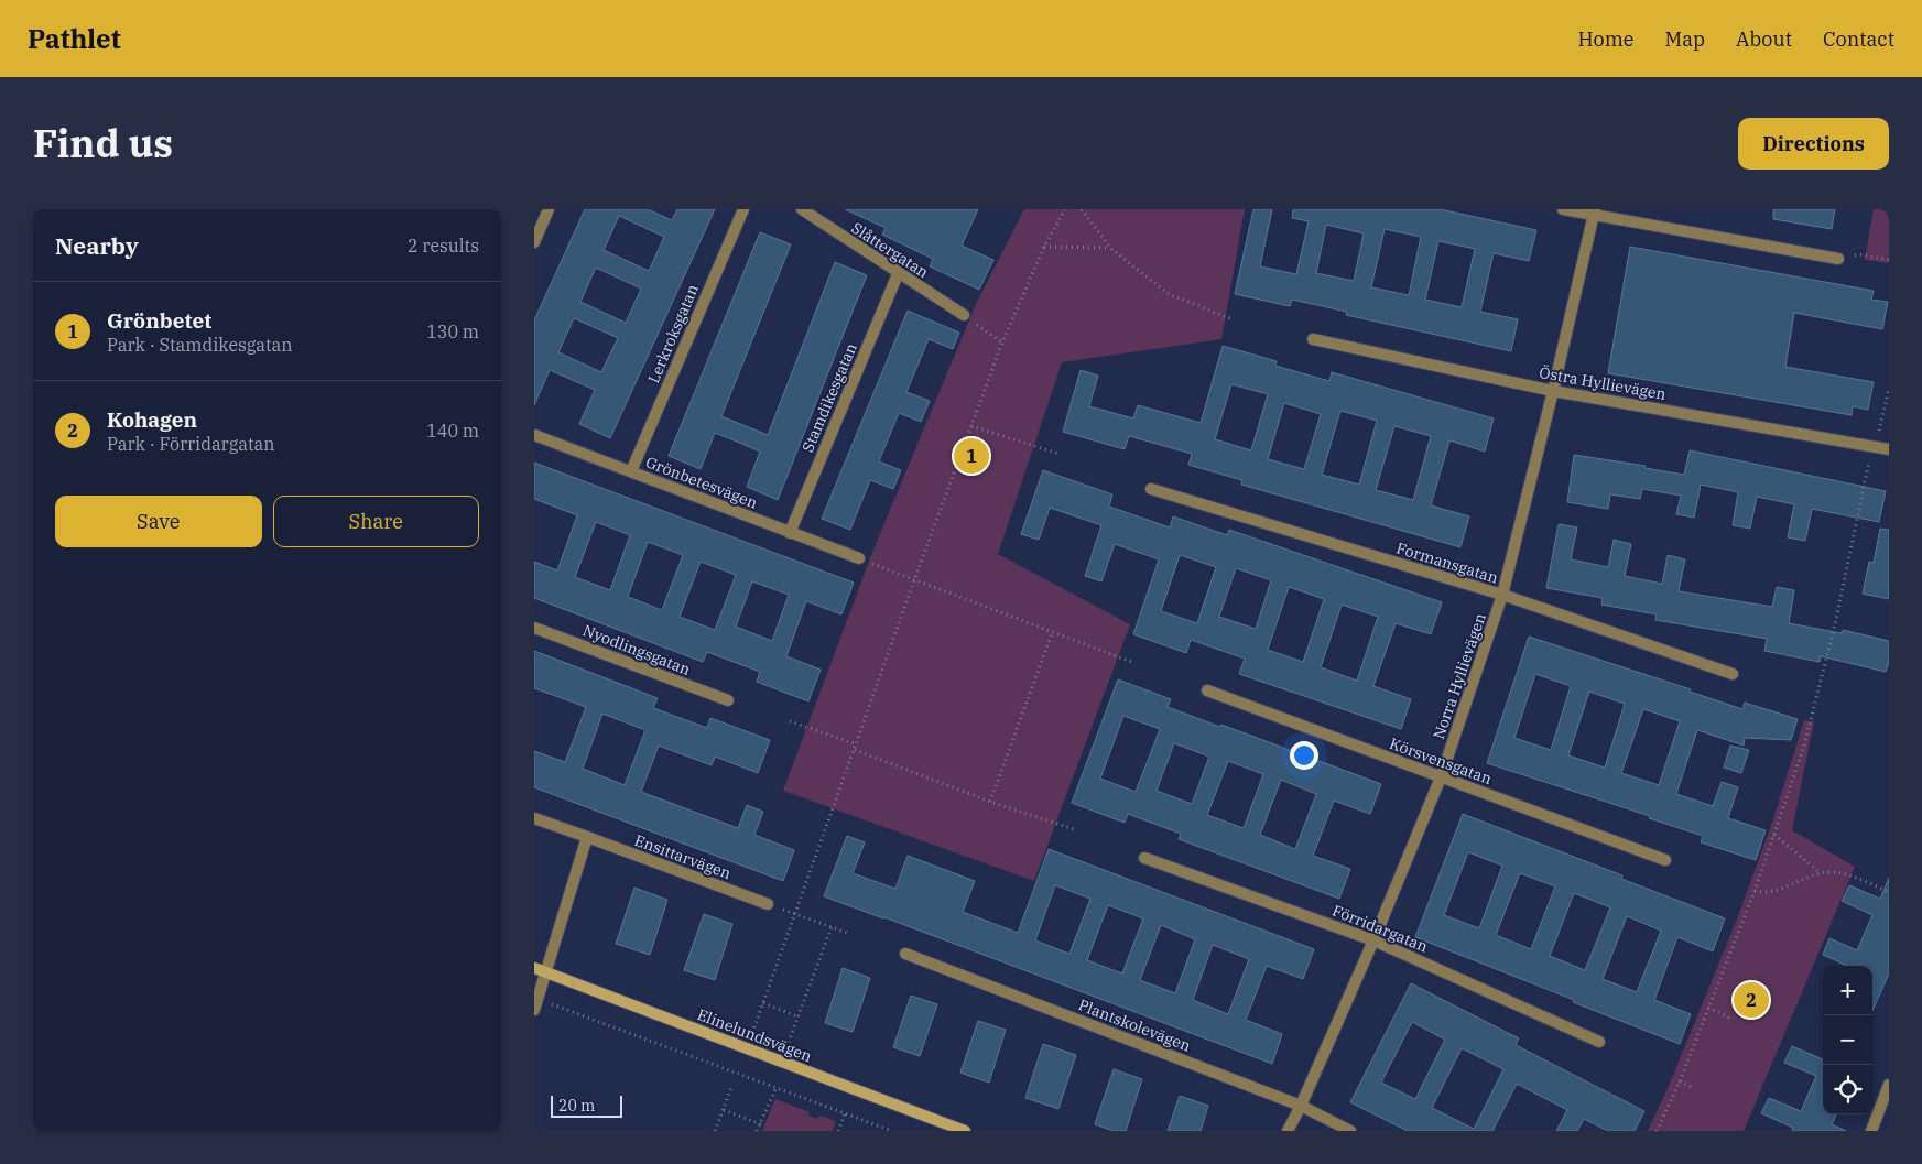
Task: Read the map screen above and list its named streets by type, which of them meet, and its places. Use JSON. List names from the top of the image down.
{
  "streets": {
    "street": [
      "Slåttergatan",
      "Lerkroksgatan",
      "Östra Hyllievägen",
      "Stamdikesgatan",
      "Grönbetesvägen",
      "Formansgatan",
      "Nyodlingsgatan",
      "Norra Hyllievägen",
      "Körsvensgatan",
      "Ensittarvägen",
      "Förridargatan",
      "Plantskolevägen",
      "Elinelundsvägen"
    ]
  },
  "crossings": [
    ["Slåttergatan", "Stamdikesgatan"],
    ["Lerkroksgatan", "Grönbetesvägen"],
    ["Östra Hyllievägen", "Norra Hyllievägen"],
    ["Stamdikesgatan", "Grönbetesvägen"],
    ["Formansgatan", "Norra Hyllievägen"],
    ["Norra Hyllievägen", "Körsvensgatan"],
    ["Norra Hyllievägen", "Förridargatan"],
    ["Norra Hyllievägen", "Plantskolevägen"]
  ],
  "scale_bar": "20 m",
  "page": {
    "header": "Pathlet",
    "nav": [
      "Home",
      "Map",
      "About",
      "Contact"
    ],
    "title": "Find us",
    "buttons": [
      "Directions",
      ["Save", "Share"]
    ],
    "heading": ["Nearby", "2 results"],
    "list": [
      {
        "mark": "1",
        "name": "Grönbetet",
        "note": "Park · Stamdikesgatan",
        "value": "130 m"
      },
      {
        "mark": "2",
        "name": "Kohagen",
        "note": "Park · Förridargatan",
        "value": "140 m"
      }
    ],
    "pins": ["1", "2"],
    "map_buttons": ["+", "−"],
    "scale": "20 m"
  }
}
